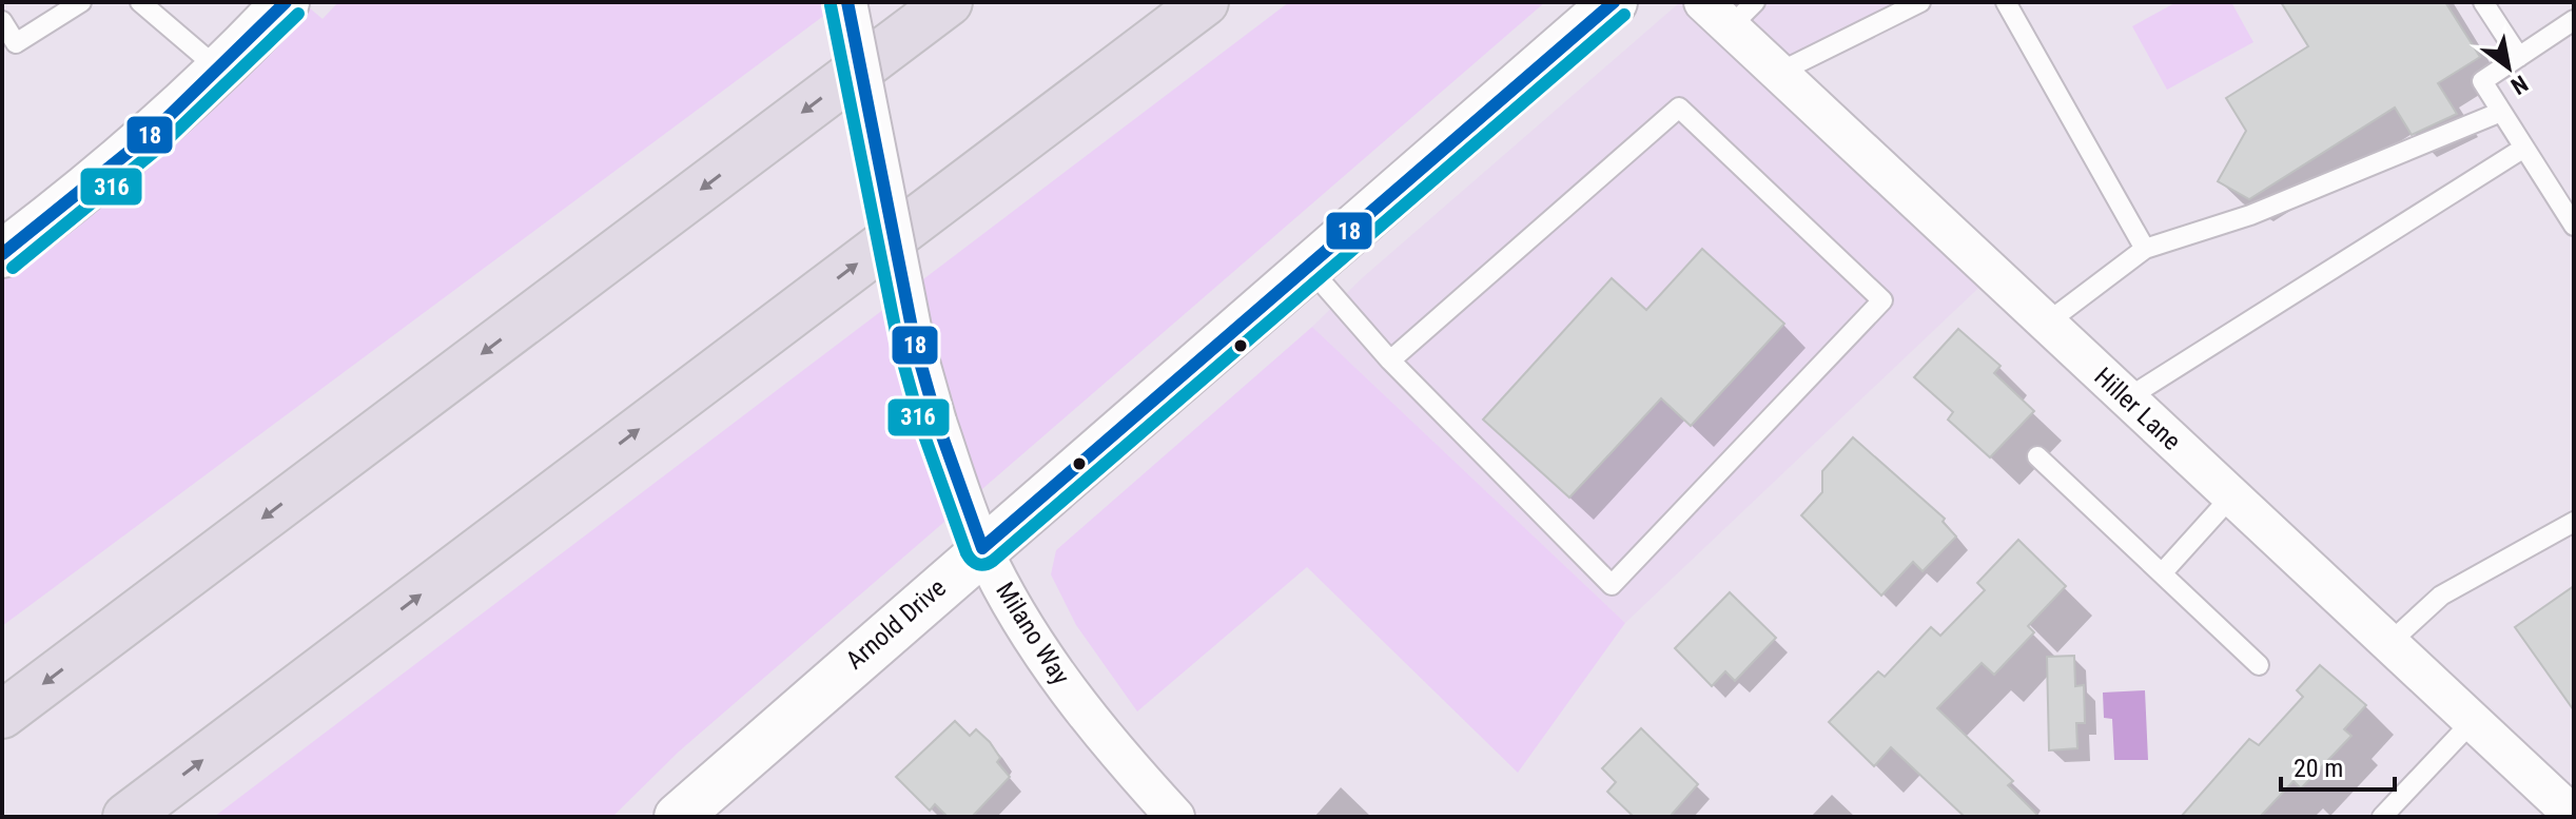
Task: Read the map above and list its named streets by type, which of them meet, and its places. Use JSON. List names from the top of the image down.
{
  "streets": {
    "street": ["Hiller Lane", "Arnold Drive", "Milano Way"]
  },
  "crossings": [
    ["Arnold Drive", "Milano Way"]
  ],
  "lines": ["transit line 18", "transit line 316"],
  "scale_bar": "20 m",
  "north": "bottom right"
}
